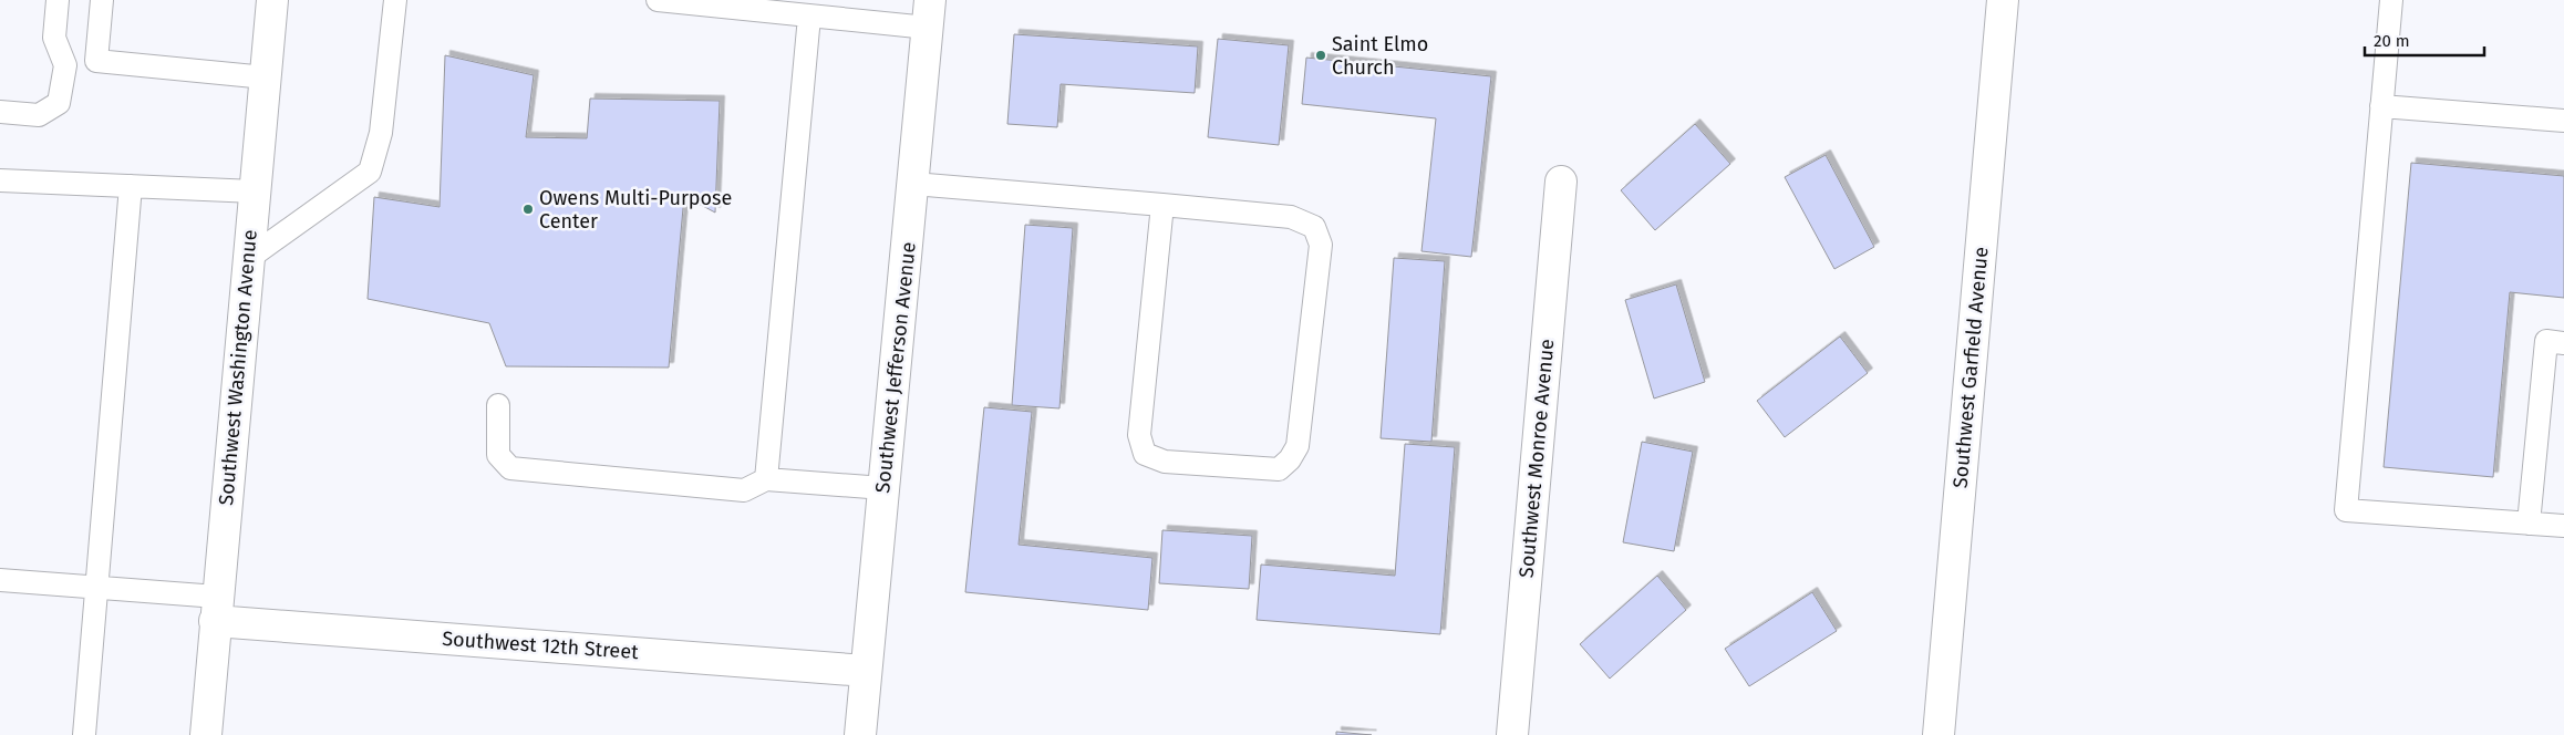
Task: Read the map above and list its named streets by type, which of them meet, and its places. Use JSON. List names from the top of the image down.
{
  "streets": {
    "street": [
      "Southwest Washington Avenue",
      "Southwest Jefferson Avenue",
      "Southwest Garfield Avenue",
      "Southwest Monroe Avenue",
      "Southwest 12th Street"
    ]
  },
  "crossings": [
    ["Southwest Washington Avenue", "Southwest 12th Street"],
    ["Southwest Jefferson Avenue", "Southwest 12th Street"]
  ],
  "places": ["Saint Elmo Church", "Owens Multi-Purpose Center"],
  "scale_bar": "20 m"
}
